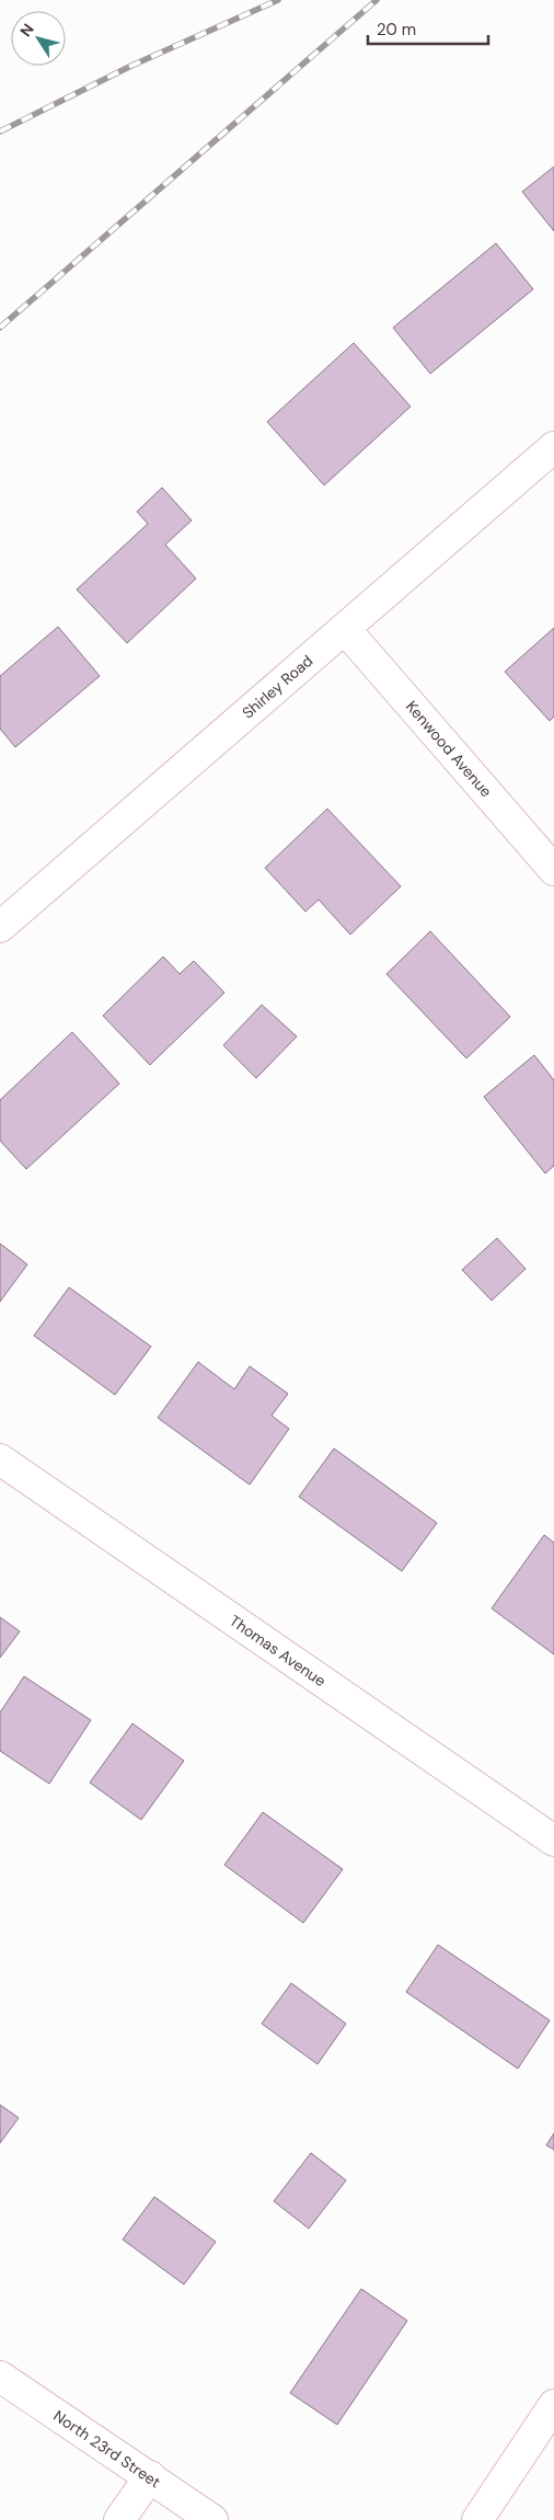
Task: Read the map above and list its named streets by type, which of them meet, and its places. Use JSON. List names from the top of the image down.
{
  "streets": {
    "street": [
      "Shirley Road",
      "Kenwood Avenue",
      "Thomas Avenue",
      "North 23rd Street"
    ]
  },
  "crossings": [
    ["Shirley Road", "Kenwood Avenue"]
  ],
  "scale_bar": "20 m",
  "north": "top left"
}
